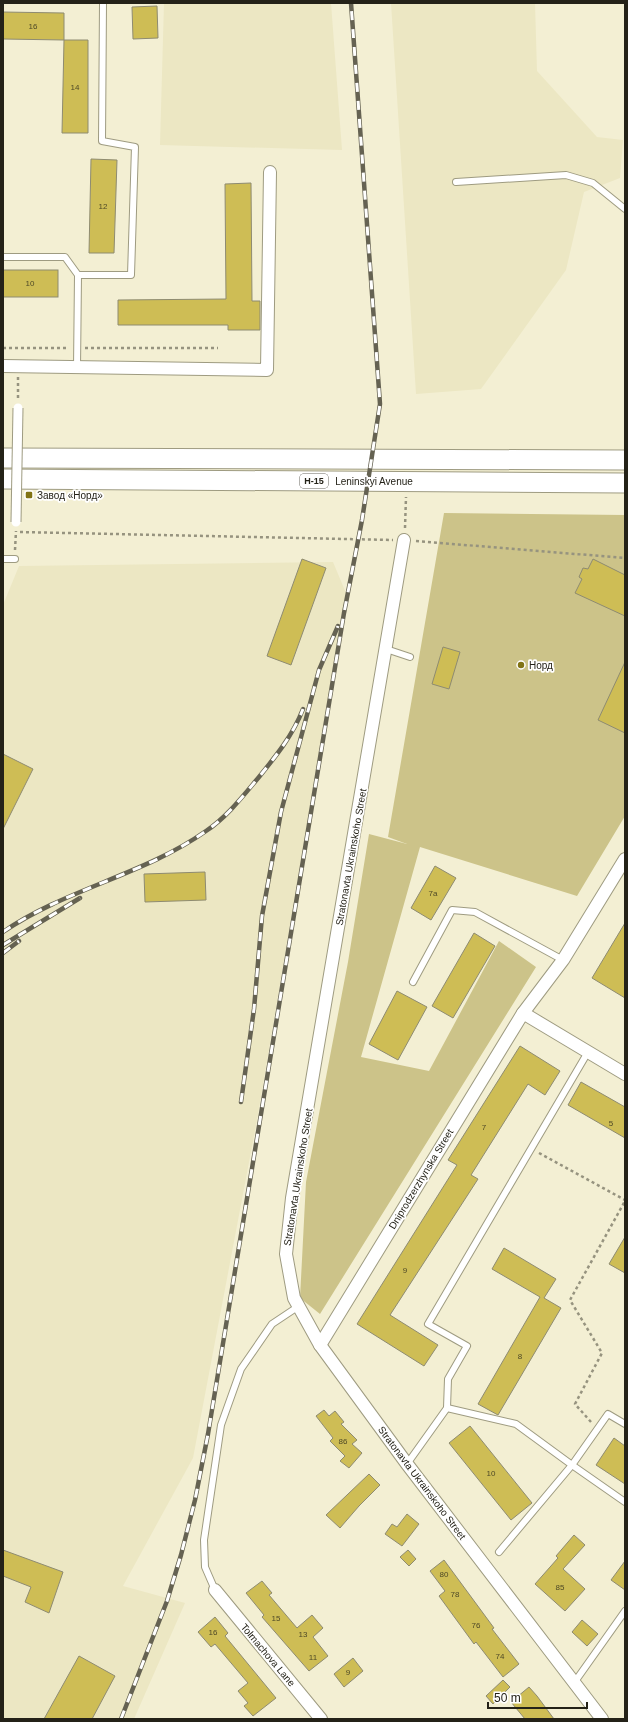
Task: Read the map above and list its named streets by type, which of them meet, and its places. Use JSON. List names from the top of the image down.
{
  "streets": {
    "main road": ["Н-15", "Leninskyi Avenue"],
    "street": ["Stratonavta Ukrainskoho Street", "Dniprodzerzhynska Street", "Tolmachova Lane"]
  },
  "crossings": [
    ["Stratonavta Ukrainskoho Street", "Dniprodzerzhynska Street"]
  ],
  "places": {
    "transit": ["Завод «Норд»"],
    "other": ["Норд"]
  },
  "house_numbers": [
    "16",
    "14",
    "12",
    "10",
    "7а",
    "5",
    "7",
    "9",
    "8",
    "86",
    "10",
    "80",
    "85",
    "78",
    "15",
    "76",
    "16",
    "13",
    "74",
    "11",
    "9"
  ],
  "scale_bar": "50 m"
}
